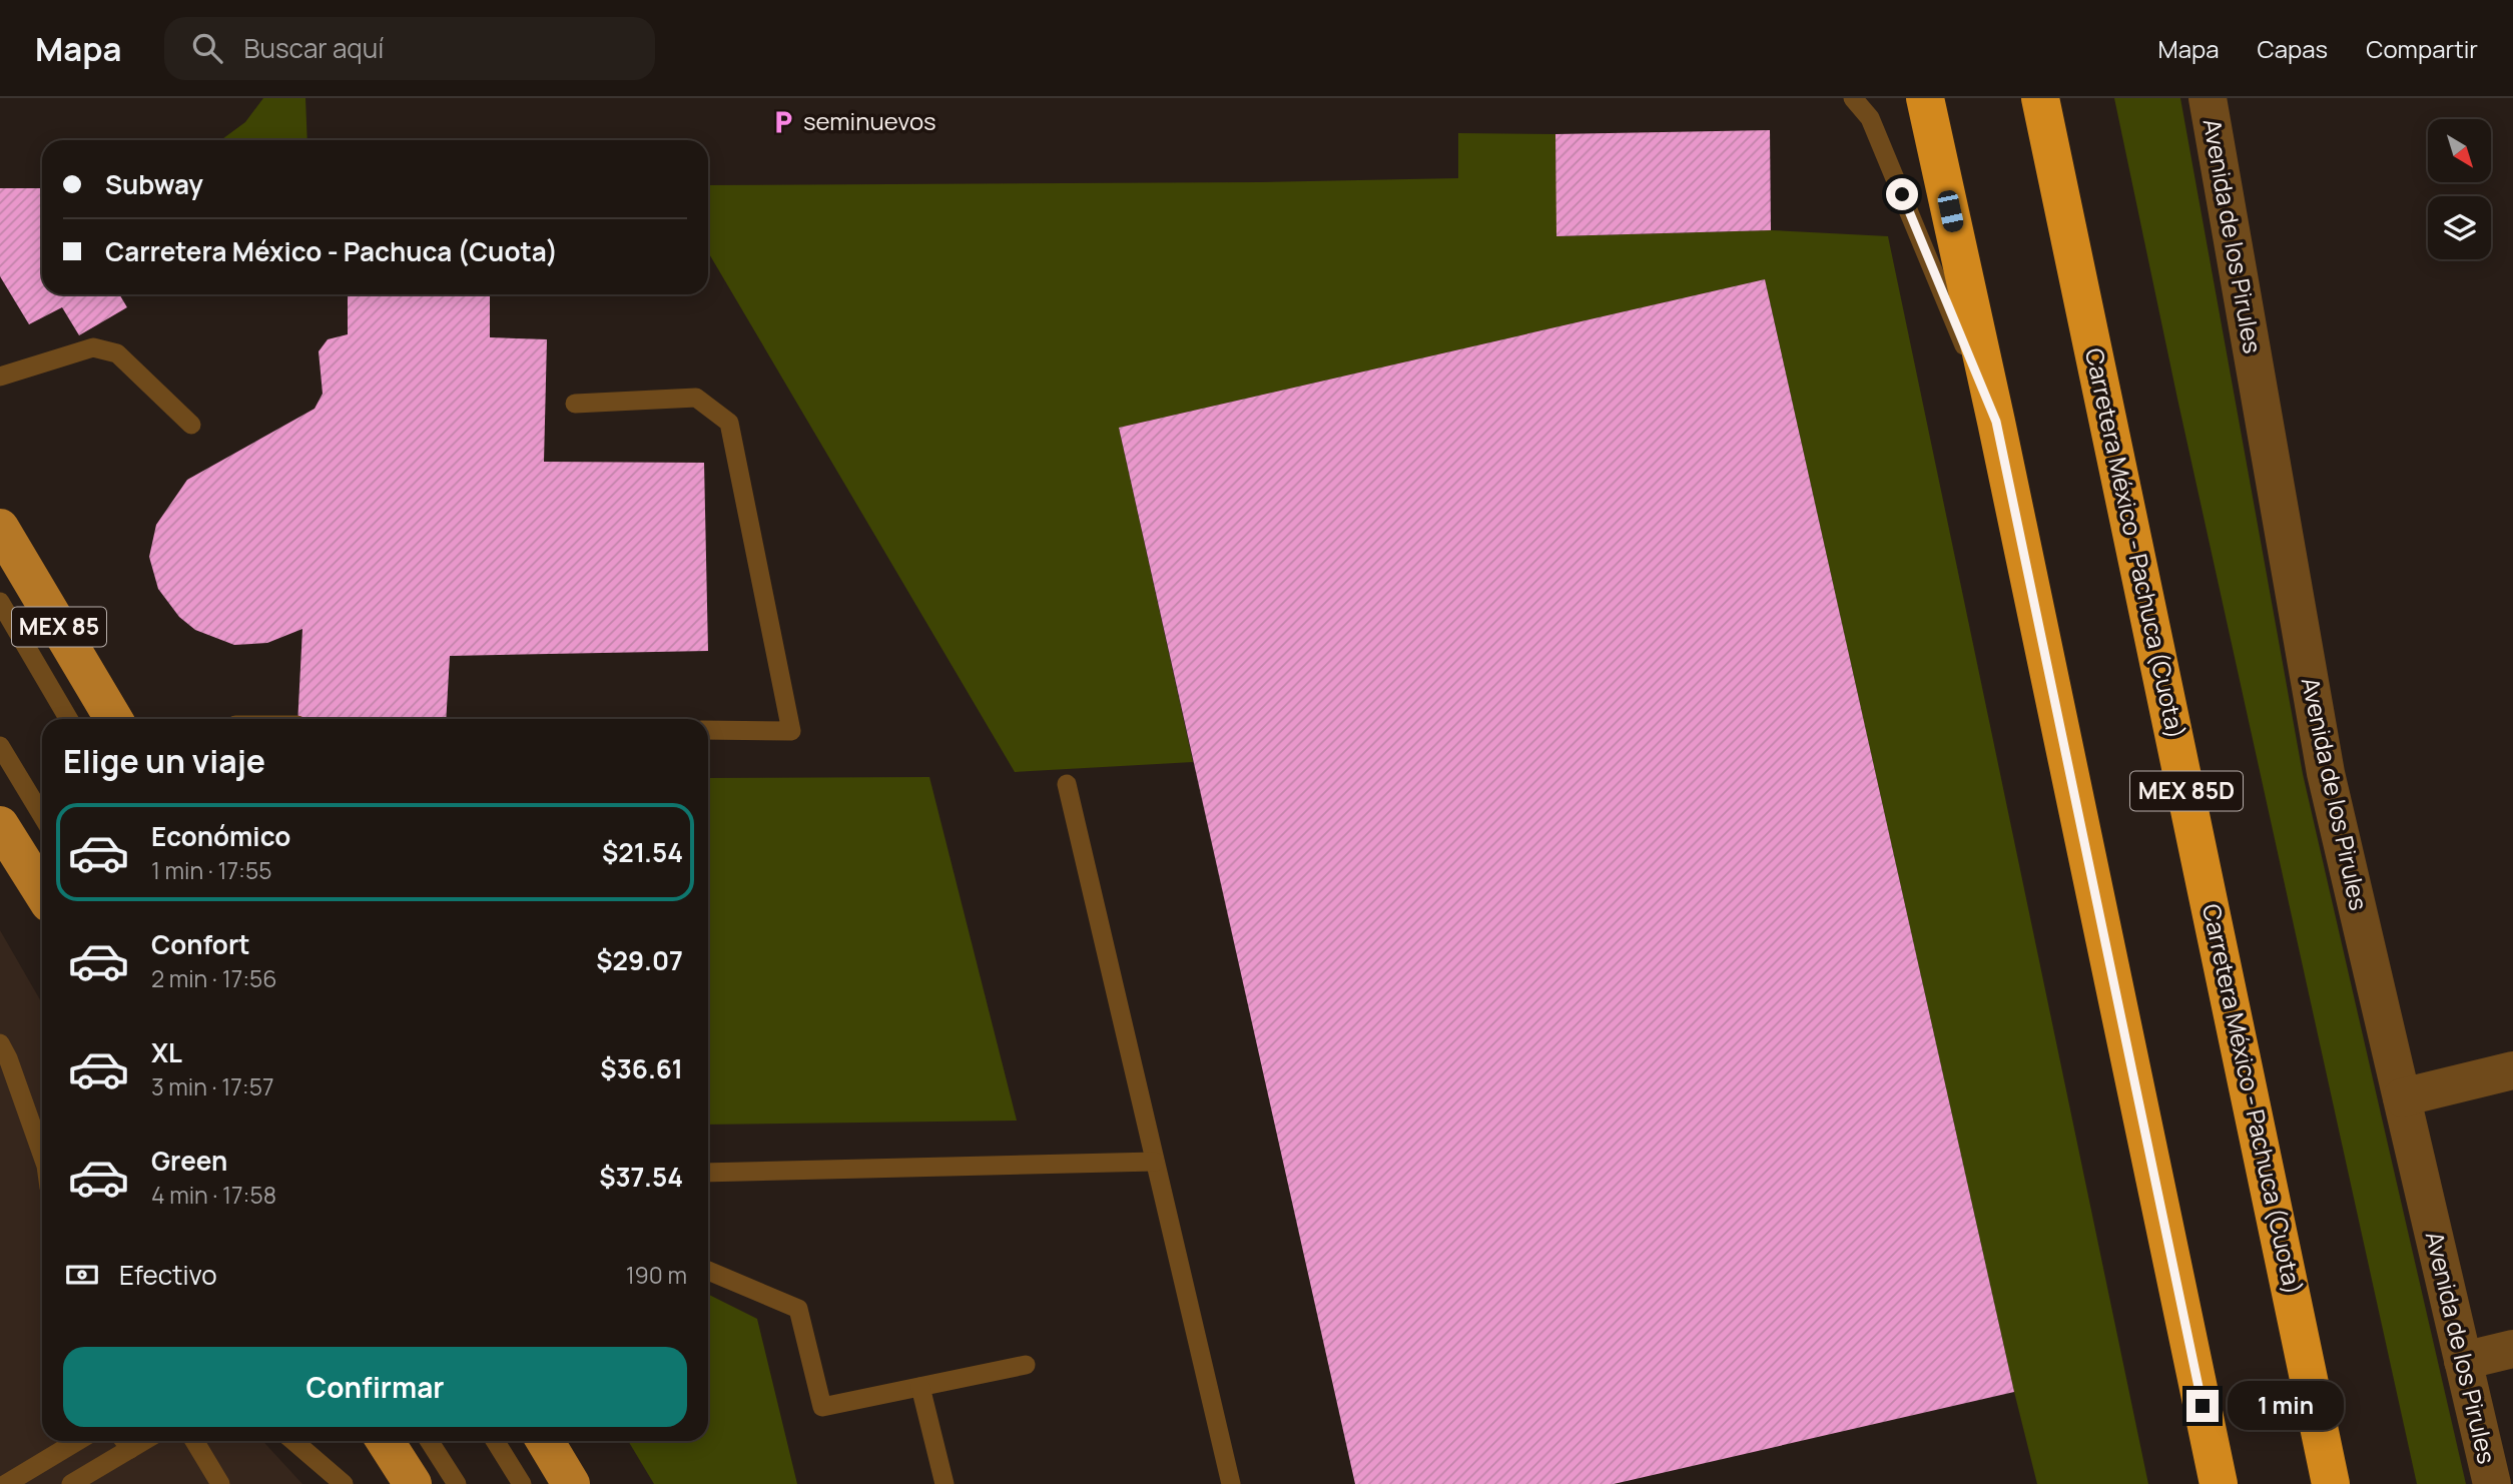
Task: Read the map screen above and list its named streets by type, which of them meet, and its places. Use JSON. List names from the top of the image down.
{
  "streets": {
    "highway": ["Carretera México - Pachuca (Cuota)", "MEX 85D"],
    "main road": ["MEX 85"],
    "street": ["Avenida de los Pirules"]
  },
  "places": {
    "parking": ["seminuevos"]
  },
  "north": "bottom right",
  "page": {
    "header": "Mapa",
    "search": "Buscar aquí",
    "nav": ["Mapa", "Capas", "Compartir"],
    "banner": ["Subway", "Carretera México - Pachuca (Cuota)"],
    "heading": "Elige un viaje",
    "list": [
      {
        "name": "Económico",
        "note": "1 min · 17:55",
        "value": "$21.54"
      },
      {
        "name": "Confort",
        "note": "2 min · 17:56",
        "value": "$29.07"
      },
      {
        "name": "XL",
        "note": "3 min · 17:57",
        "value": "$36.61"
      },
      {
        "name": "Green",
        "note": "4 min · 17:58",
        "value": "$37.54"
      }
    ],
    "pay": ["Efectivo", "190 m"],
    "buttons": "Confirmar",
    "bubble": "1 min"
  }
}
